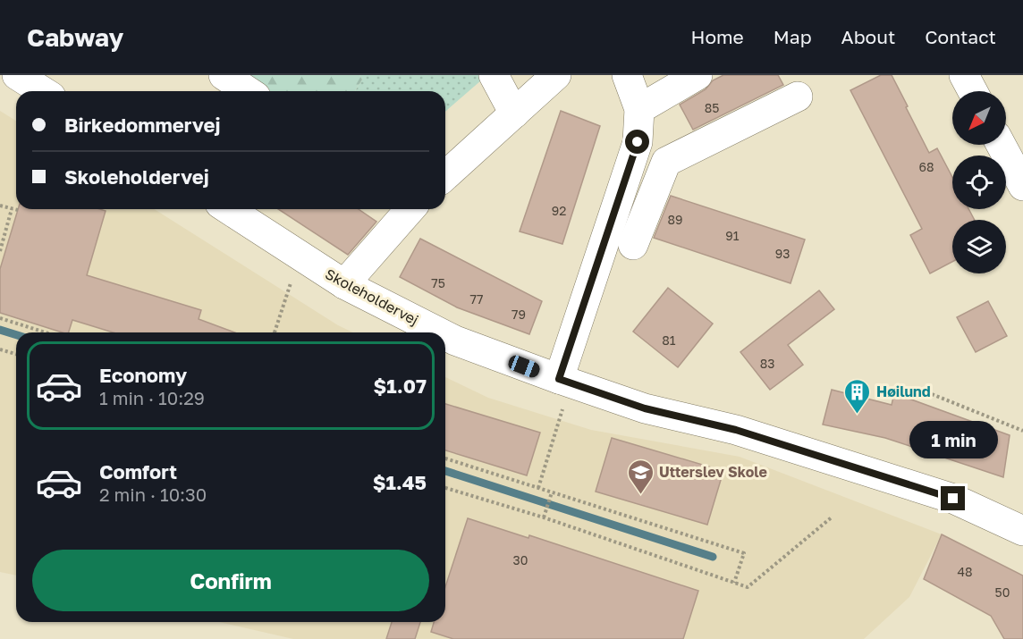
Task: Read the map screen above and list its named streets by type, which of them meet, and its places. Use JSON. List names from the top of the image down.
{
  "streets": {
    "street": ["Skoleholdervej"]
  },
  "places": {
    "building": ["Høilund"],
    "school or university": ["Utterslev Skole"]
  },
  "house_numbers": [
    "85",
    "68",
    "92",
    "89",
    "91",
    "93",
    "75",
    "77",
    "79",
    "81",
    "83",
    "30",
    "48",
    "50"
  ],
  "north": "bottom left",
  "page": {
    "header": "Cabway",
    "nav": [
      "Home",
      "Map",
      "About",
      "Contact"
    ],
    "banner": ["Birkedommervej", "Skoleholdervej"],
    "list": [
      {
        "name": "Economy",
        "note": "1 min · 10:29",
        "value": "$1.07"
      },
      {
        "name": "Comfort",
        "note": "2 min · 10:30",
        "value": "$1.45"
      }
    ],
    "bubble": "1 min",
    "buttons": "Confirm"
  }
}
